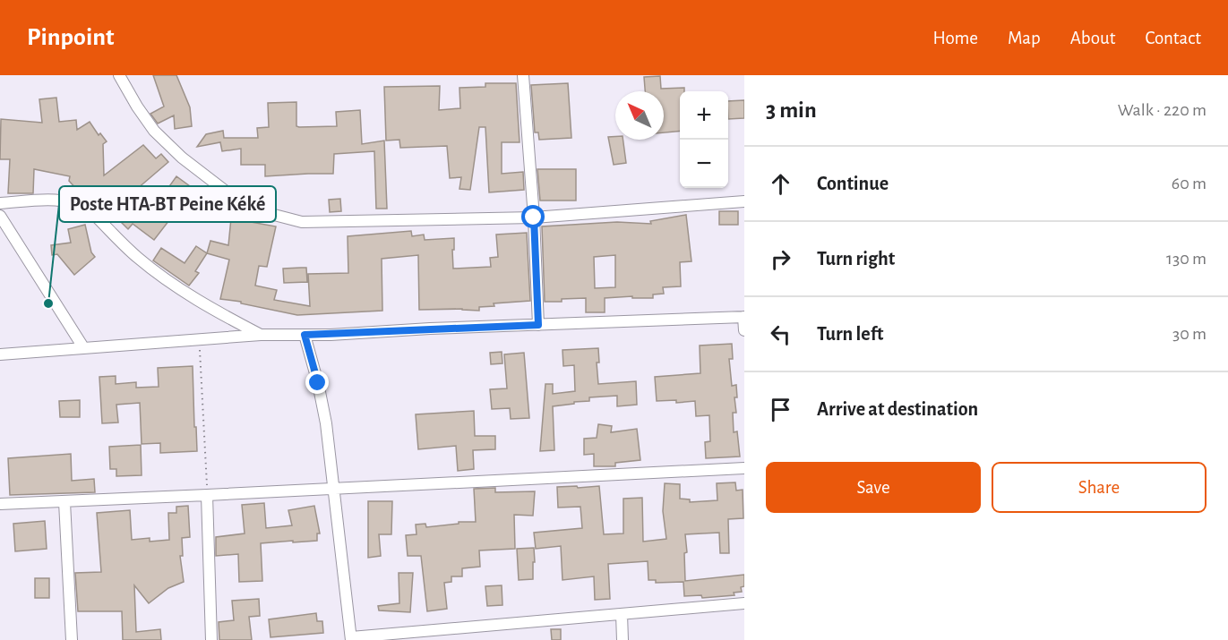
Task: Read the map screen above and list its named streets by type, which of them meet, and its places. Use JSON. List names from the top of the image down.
{
  "places": ["Poste HTA-BT Peine Kéké"],
  "north": "top left",
  "page": {
    "header": "Pinpoint",
    "nav": [
      "Home",
      "Map",
      "About",
      "Contact"
    ],
    "heading": ["3 min", "Walk · 220 m"],
    "map_buttons": ["+", "−"],
    "list": [
      ["Continue", "60 m"],
      ["Turn right", "130 m"],
      ["Turn left", "30 m"],
      "Arrive at destination"
    ],
    "buttons": ["Save", "Share"]
  }
}
